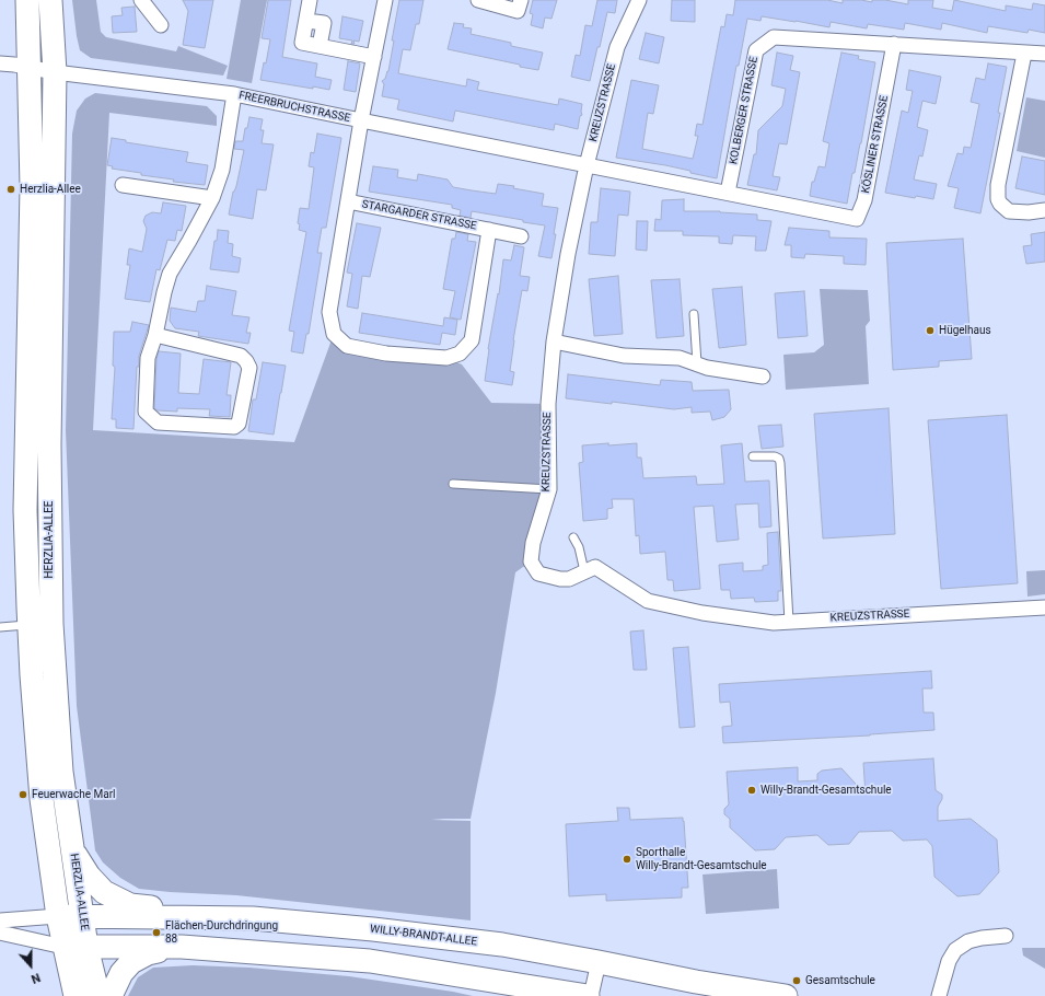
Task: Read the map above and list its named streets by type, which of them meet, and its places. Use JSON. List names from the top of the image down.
{
  "streets": {
    "main road": ["HERZLIA-ALLEE", "WILLY-BRANDT-ALLEE"],
    "street": [
      "KREUZSTRASSE",
      "FREERBRUCHSTRASSE",
      "KOLBERGER STRASSE",
      "KÖSLINER STRASSE",
      "STARGARDER STRASSE"
    ]
  },
  "crossings": [
    ["KREUZSTRASSE", "FREERBRUCHSTRASSE"],
    ["FREERBRUCHSTRASSE", "STARGARDER STRASSE"],
    ["FREERBRUCHSTRASSE", "HERZLIA-ALLEE"],
    ["KOLBERGER STRASSE", "KÖSLINER STRASSE"],
    ["HERZLIA-ALLEE", "WILLY-BRANDT-ALLEE"]
  ],
  "places": [
    "Herzlia-Allee",
    "Hügelhaus",
    "Willy-Brandt-Gesamtschule",
    "Feuerwache Marl",
    "Sporthalle Willy-Brandt-Gesamtschule",
    "Flächen-Durchdringung 88",
    "Gesamtschule"
  ],
  "north": "bottom"
}
